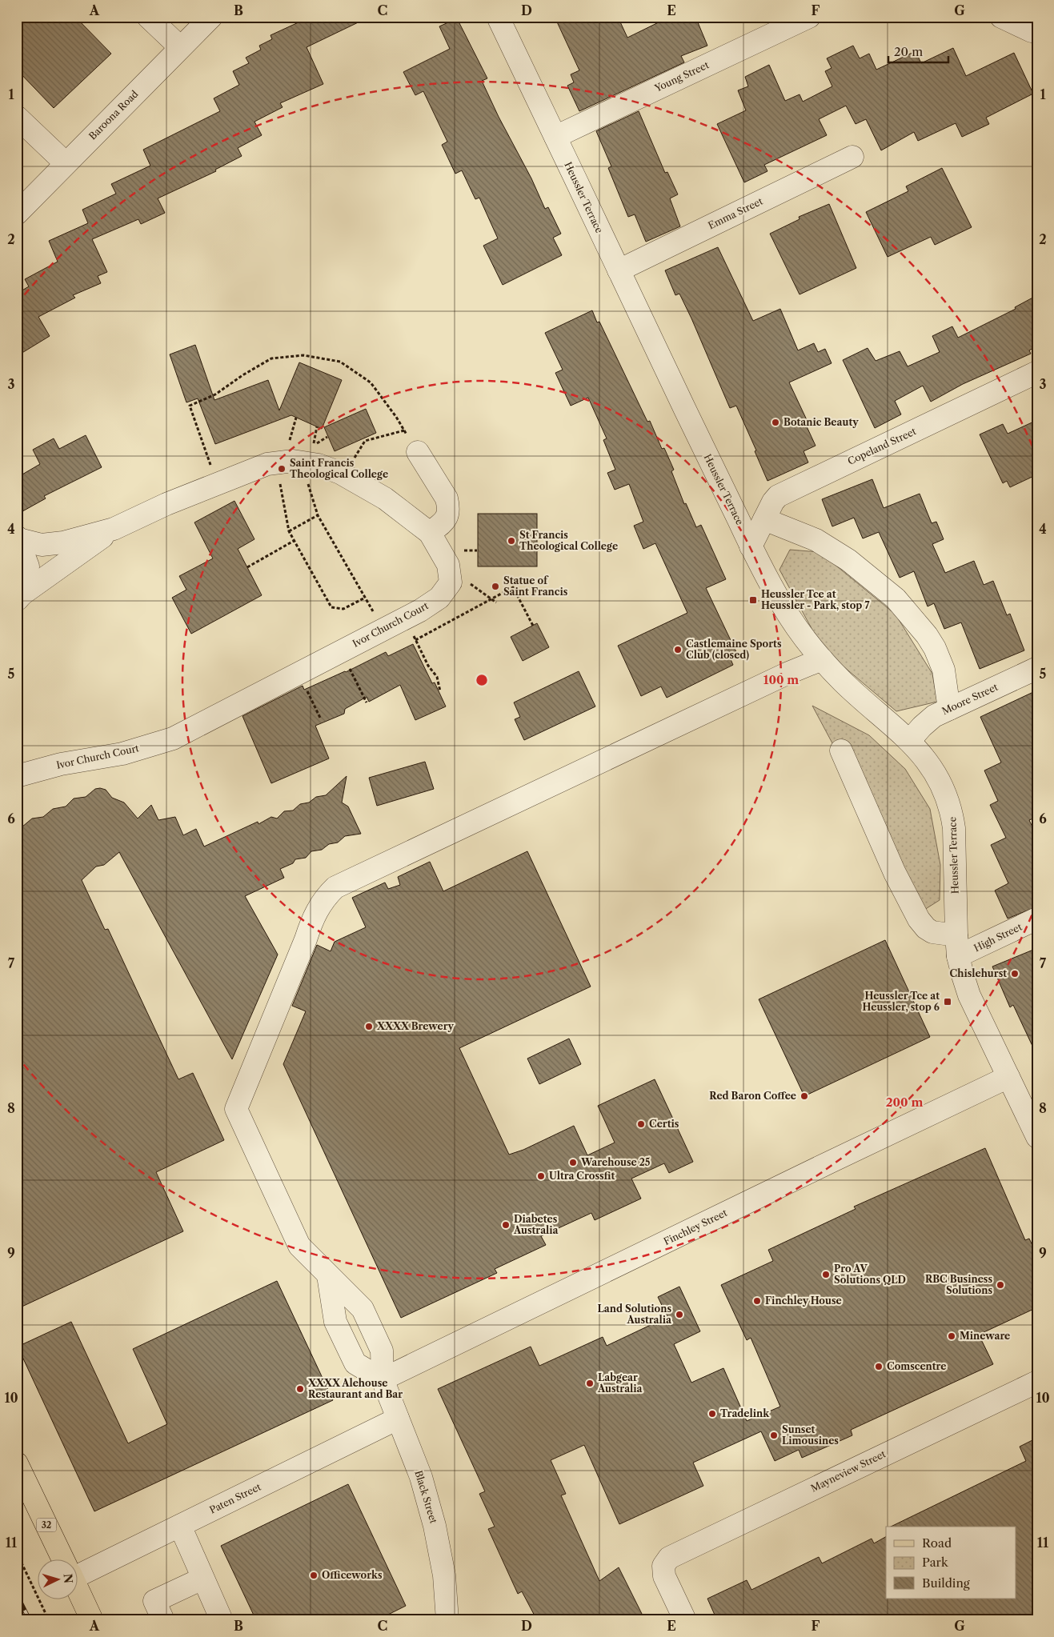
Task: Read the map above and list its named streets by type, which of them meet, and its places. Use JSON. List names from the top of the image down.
{
  "streets": {
    "main road": ["32"],
    "street": [
      "Young Street",
      "Baroona Road",
      "Heussler Terrace",
      "Emma Street",
      "Copeland Street",
      "Ivor Church Court",
      "Moore Street",
      "High Street",
      "Finchley Street",
      "Mayneview Street",
      "Black Street",
      "Paten Street"
    ]
  },
  "crossings": [
    ["Young Street", "Heussler Terrace"],
    ["Heussler Terrace", "Emma Street"],
    ["Heussler Terrace", "Copeland Street"],
    ["Heussler Terrace", "Moore Street"],
    ["Heussler Terrace", "High Street"],
    ["Heussler Terrace", "Finchley Street"],
    ["Heussler Terrace", "Black Street"],
    ["Finchley Street", "Black Street"],
    ["Black Street", "Paten Street"]
  ],
  "places": {
    "other": [
      "Botanic Beauty",
      "Saint Francis Theological College",
      "St Francis Theological College",
      "Statue of Saint Francis",
      "Castlemaine Sports Club (closed)",
      "Chislehurst",
      "XXXX Brewery",
      "Red Baron Coffee",
      "Certis",
      "Warehouse 25",
      "Ultra Crossfit",
      "Diabetes Australia",
      "Pro AV Solutions QLD",
      "RBC Business Solutions",
      "Finchley House",
      "Land Solutions Australia",
      "Mineware",
      "Comscentre",
      "Labgear Australia",
      "XXXX Alehouse Restaurant and Bar",
      "Tradelink",
      "Sunset Limousines",
      "Officeworks"
    ],
    "transit": ["Heussler Tce at Heussler - Park, stop 7", "Heussler Tce at Heussler, stop 6"]
  },
  "legend": ["Road", "Park", "Building"],
  "scale_bar": "20 m",
  "north": "right",
  "grid": {
    "columns": [
      "A",
      "B",
      "C",
      "D",
      "E",
      "F",
      "G"
    ],
    "rows": [
      "1",
      "2",
      "3",
      "4",
      "5",
      "6",
      "7",
      "8",
      "9",
      "10",
      "11"
    ]
  },
  "rings": ["100 m", "200 m"]
}
